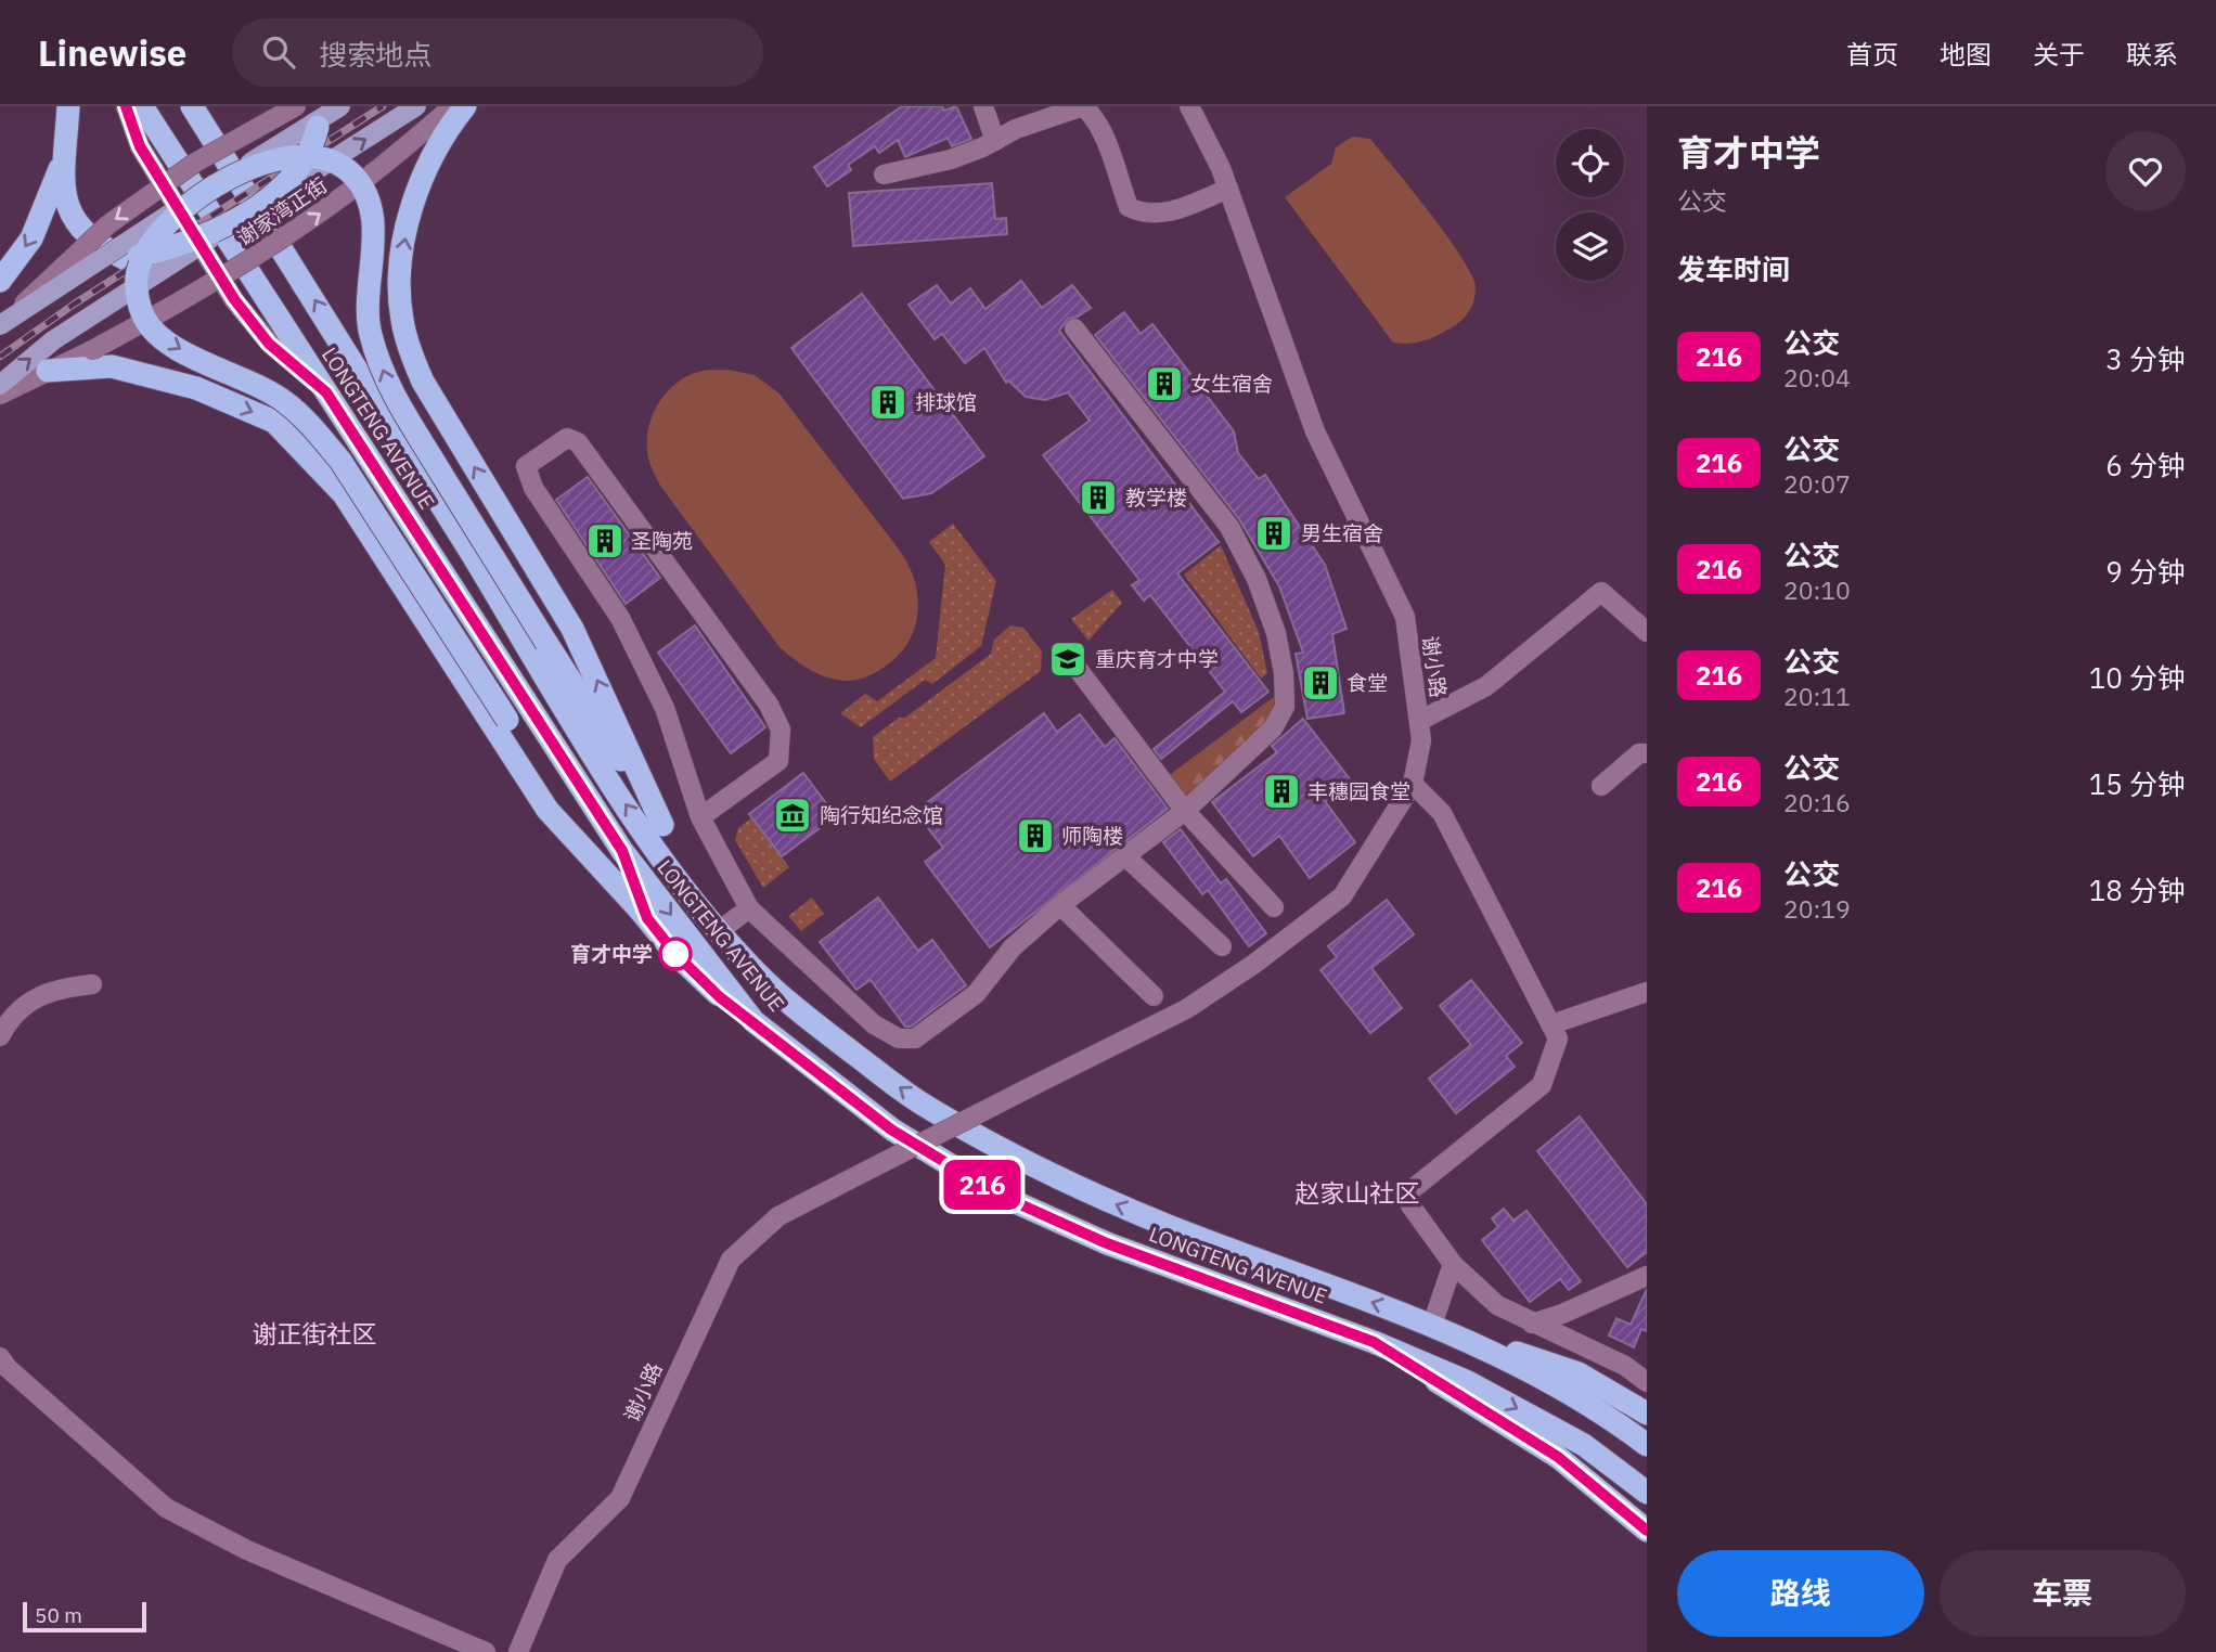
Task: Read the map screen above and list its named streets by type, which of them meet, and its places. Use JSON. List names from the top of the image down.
{
  "streets": {
    "highway": ["LONGTENG AVENUE"],
    "street": ["谢家湾正街", "谢小路"]
  },
  "districts": ["赵家山社区", "谢正街社区"],
  "places": {
    "building": [
      "女生宿舍",
      "排球馆",
      "教学楼",
      "男生宿舍",
      "圣陶苑",
      "食堂",
      "丰穗园食堂",
      "师陶楼"
    ],
    "school or university": ["重庆育才中学"],
    "museum": ["陶行知纪念馆"],
    "other": ["育才中学"]
  },
  "lines": ["bus line 216"],
  "scale_bar": "50 m",
  "page": {
    "header": "Linewise",
    "search": "搜索地点",
    "nav": [
      "首页",
      "地图",
      "关于",
      "联系"
    ],
    "on_map": "216",
    "heading": [
      ["育才中学", "公交"],
      "发车时间"
    ],
    "list": [
      {
        "mark": "216",
        "name": "公交",
        "note": "20:04",
        "value": "3 分钟"
      },
      {
        "mark": "216",
        "name": "公交",
        "note": "20:07",
        "value": "6 分钟"
      },
      {
        "mark": "216",
        "name": "公交",
        "note": "20:10",
        "value": "9 分钟"
      },
      {
        "mark": "216",
        "name": "公交",
        "note": "20:11",
        "value": "10 分钟"
      },
      {
        "mark": "216",
        "name": "公交",
        "note": "20:16",
        "value": "15 分钟"
      },
      {
        "mark": "216",
        "name": "公交",
        "note": "20:19",
        "value": "18 分钟"
      }
    ],
    "buttons": ["路线", "车票"],
    "scale": "50 m"
  }
}
